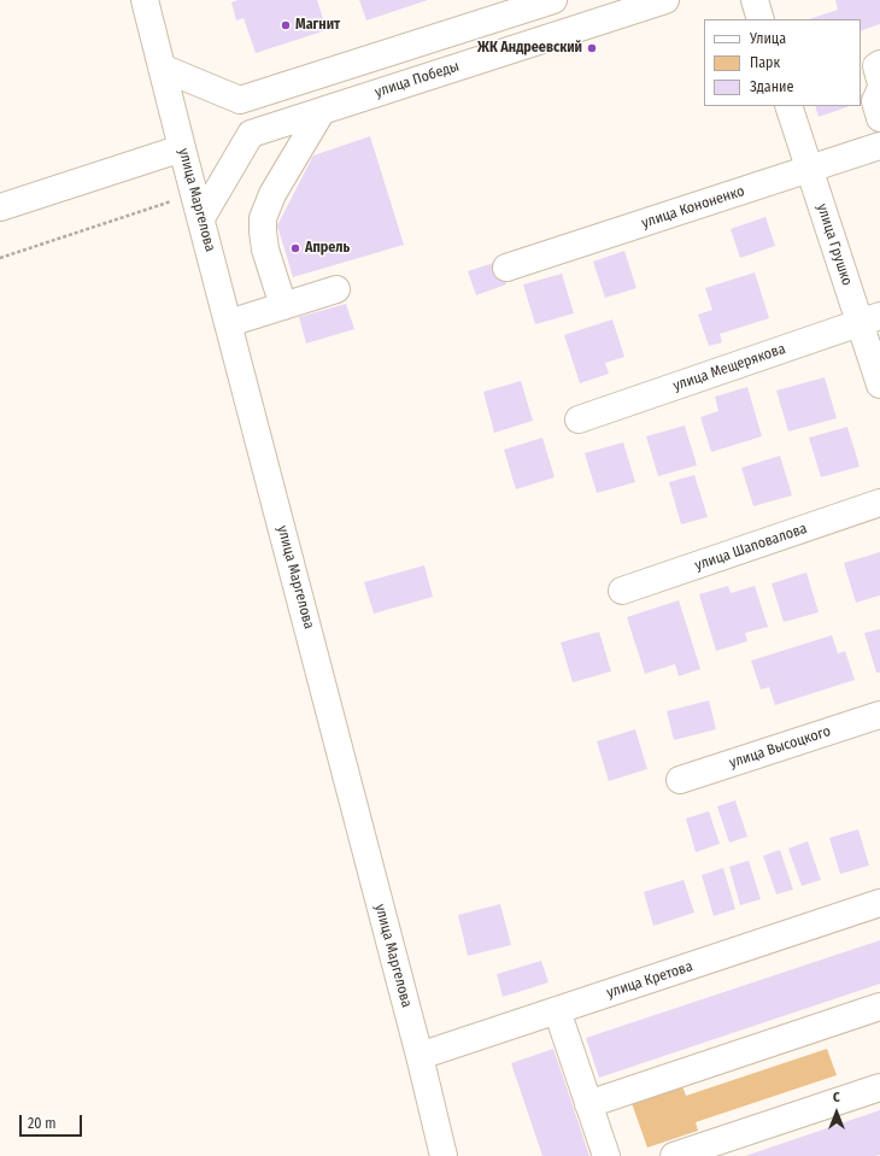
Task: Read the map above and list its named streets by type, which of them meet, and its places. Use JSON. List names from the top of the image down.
{
  "streets": {
    "street": [
      "улица Победы",
      "улица Маргелова",
      "улица Кононенко",
      "улица Грушко",
      "улица Мещерякова",
      "улица Шаповалова",
      "улица Высоцкого",
      "улица Кретова"
    ]
  },
  "crossings": [
    ["улица Маргелова", "улица Кретова"],
    ["улица Кононенко", "улица Грушко"],
    ["улица Грушко", "улица Мещерякова"]
  ],
  "places": ["Магнит", "ЖК Андреевский", "Апрель"],
  "legend": ["Улица", "Парк", "Здание"],
  "scale_bar": "20 m",
  "north": "top"
}
